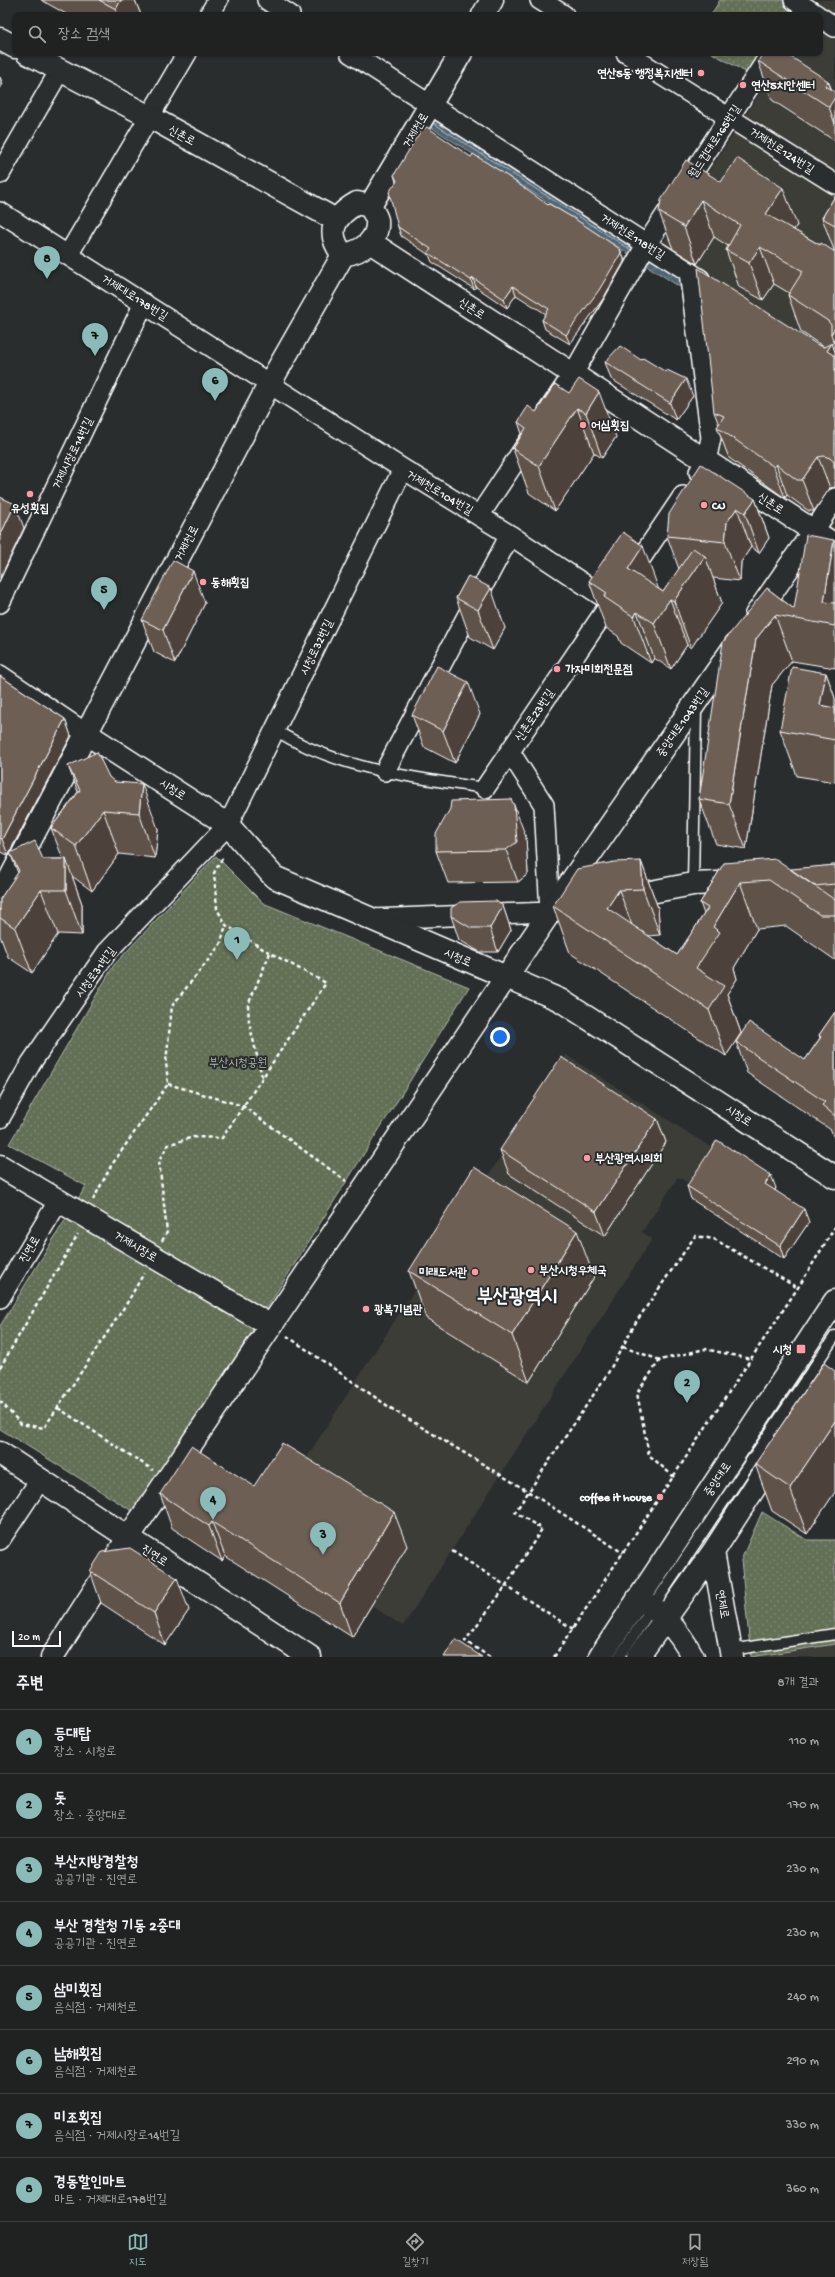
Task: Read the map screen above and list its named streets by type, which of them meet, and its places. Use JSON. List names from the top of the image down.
{
  "streets": {
    "main road": [
      "거제천로",
      "신촌로",
      "중앙대로1043번길",
      "시청로",
      "거제시장로",
      "진연로",
      "중앙대로",
      "연제로"
    ],
    "street": [
      "월드컵대로165번길",
      "거제천로124번길",
      "거제천로118번길",
      "거제대로178번길",
      "거제시장로14번길",
      "거제천로104번길",
      "시청로32번길",
      "신촌로23번길",
      "시청로31번길"
    ]
  },
  "crossings": [
    ["거제천로", "신촌로"],
    ["거제천로", "거제천로118번길"],
    ["거제천로", "거제대로178번길"],
    ["거제천로", "거제천로104번길"],
    ["거제천로", "시청로"],
    ["신촌로", "월드컵대로165번길"],
    ["신촌로", "신촌로23번길"],
    ["신촌로", "중앙대로1043번길"],
    ["월드컵대로165번길", "거제천로124번길"],
    ["월드컵대로165번길", "거제천로118번길"],
    ["거제대로178번길", "거제시장로14번길"],
    ["거제대로178번길", "거제천로104번길"],
    ["거제천로104번길", "시청로32번길"],
    ["거제천로104번길", "신촌로23번길"],
    ["시청로32번길", "신촌로23번길"],
    ["시청로32번길", "시청로"],
    ["시청로32번길", "시청로31번길"],
    ["중앙대로1043번길", "시청로"],
    ["중앙대로1043번길", "거제시장로"],
    ["중앙대로1043번길", "진연로"],
    ["시청로", "시청로31번길"],
    ["거제시장로", "진연로"],
    ["중앙대로", "연제로"]
  ],
  "districts": ["부산광역시"],
  "parks": ["부산시청공원"],
  "places": {
    "other": [
      "연산5동 행정복지센터",
      "연산5치안센터",
      "어심횟집",
      "유성횟집",
      "CU",
      "동해횟집",
      "가자미회전문점",
      "부산광역시의회",
      "부산시청우체국",
      "미래도서관",
      "광복기념관",
      "coffee it house"
    ],
    "transit": ["시청"]
  },
  "scale_bar": "20 m",
  "page": {
    "search": "장소 검색",
    "pins": [
      "8",
      "7",
      "6",
      "5",
      "1",
      "2",
      "4",
      "3"
    ],
    "scale": "20 m",
    "heading": ["주변", "8개 결과"],
    "list": [
      {
        "mark": "1",
        "name": "등대탑",
        "note": "장소 · 시청로",
        "value": "110 m"
      },
      {
        "mark": "2",
        "name": "돗",
        "note": "장소 · 중앙대로",
        "value": "170 m"
      },
      {
        "mark": "3",
        "name": "부산지방경찰청",
        "note": "공공기관 · 진연로",
        "value": "230 m"
      },
      {
        "mark": "4",
        "name": "부산 경찰청 기동 2중대",
        "note": "공공기관 · 진연로",
        "value": "230 m"
      },
      {
        "mark": "5",
        "name": "삼미횟집",
        "note": "음식점 · 거제천로",
        "value": "240 m"
      },
      {
        "mark": "6",
        "name": "남해횟집",
        "note": "음식점 · 거제천로",
        "value": "290 m"
      },
      {
        "mark": "7",
        "name": "미조횟집",
        "note": "음식점 · 거제시장로14번길",
        "value": "330 m"
      },
      {
        "mark": "8",
        "name": "경동할인마트",
        "note": "마트 · 거제대로178번길",
        "value": "360 m"
      }
    ],
    "nav": ["지도", "길찾기", "저장됨"]
  }
}
